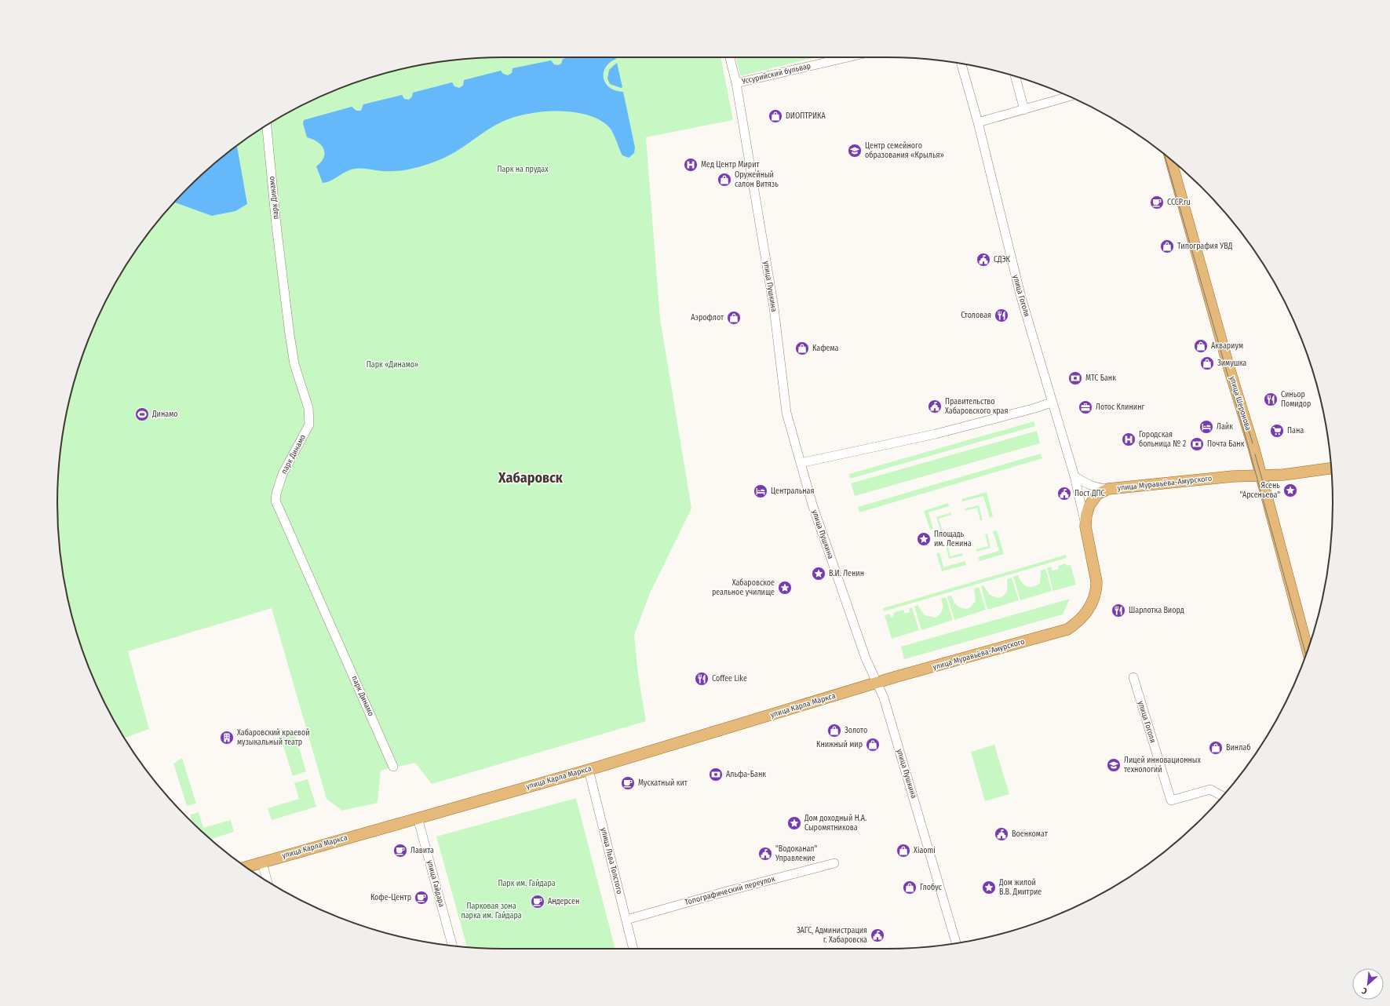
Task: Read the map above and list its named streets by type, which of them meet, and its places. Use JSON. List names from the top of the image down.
{
  "streets": {
    "main road": ["улица Шеронова", "улица Муравьёва-Амурского", "улица Карла Маркса"],
    "street": [
      "Уссурийский бульвар",
      "парк Динамо",
      "улица Пушкина",
      "улица Гоголя",
      "улица Льва Толстого",
      "улица Гайдара",
      "Топографический переулок"
    ]
  },
  "crossings": [
    ["Уссурийский бульвар", "улица Пушкина"],
    ["улица Пушкина", "улица Муравьёва-Амурского"],
    ["улица Пушкина", "улица Карла Маркса"],
    ["улица Гоголя", "улица Муравьёва-Амурского"],
    ["улица Шеронова", "улица Муравьёва-Амурского"],
    ["улица Муравьёва-Амурского", "улица Карла Маркса"],
    ["улица Карла Маркса", "улица Льва Толстого"],
    ["улица Карла Маркса", "улица Гайдара"],
    ["улица Льва Толстого", "Топографический переулок"]
  ],
  "districts": ["Хабаровск"],
  "parks": [
    "Парк на прудах",
    "Парк «Динамо»",
    "Парк им. Гайдара",
    "Парковая зона парка им. Гайдара"
  ],
  "places": {
    "shop": [
      "DИОПТРИКА",
      "Оружейный салон Витязь",
      "Типография УВД",
      "Аэрофлот",
      "Аквариум",
      "Кафема",
      "Зимушка",
      "Золото",
      "Книжный мир",
      "Винлаб",
      "Xiaomi",
      "Глобус"
    ],
    "school or university": ["Центр семейного образования «Крылья»", "Лицей инновационных технологий"],
    "hospital": ["Мед Центр Мирит", "Городская больница № 2"],
    "cafe": [
      "СССР.ru",
      "Мускатный кит",
      "Лавита",
      "Кофе-Центр",
      "Андерсен"
    ],
    "public building": [
      "СДЭК",
      "Правительство Хабаровского края",
      "Пост ДПС",
      "Военкомат",
      "\"Водоканал\" Управление",
      "ЗАГС, Администрация г. Хабаровска"
    ],
    "restaurant": [
      "Столовая",
      "Синьор Помидор",
      "Шарлотка Виорд",
      "Coffee Like"
    ],
    "bank": ["МТС Банк", "Почта Банк", "Альфа-Банк"],
    "office": ["Лотос Клининг"],
    "sports": ["Динамо"],
    "hotel": ["Лайк", "Центральная"],
    "supermarket": ["Пана"],
    "place": [
      "Ясень \"Арсеньева\"",
      "Площадь им. Ленина",
      "В.И. Ленин",
      "Хабаровское реальное училище",
      "Дом доходный Н.А. Сыромятникова",
      "Дом жилой В.В. Дмитрие"
    ],
    "building": ["Хабаровский краевой музыкальный театр"]
  },
  "north": "bottom left"
}
